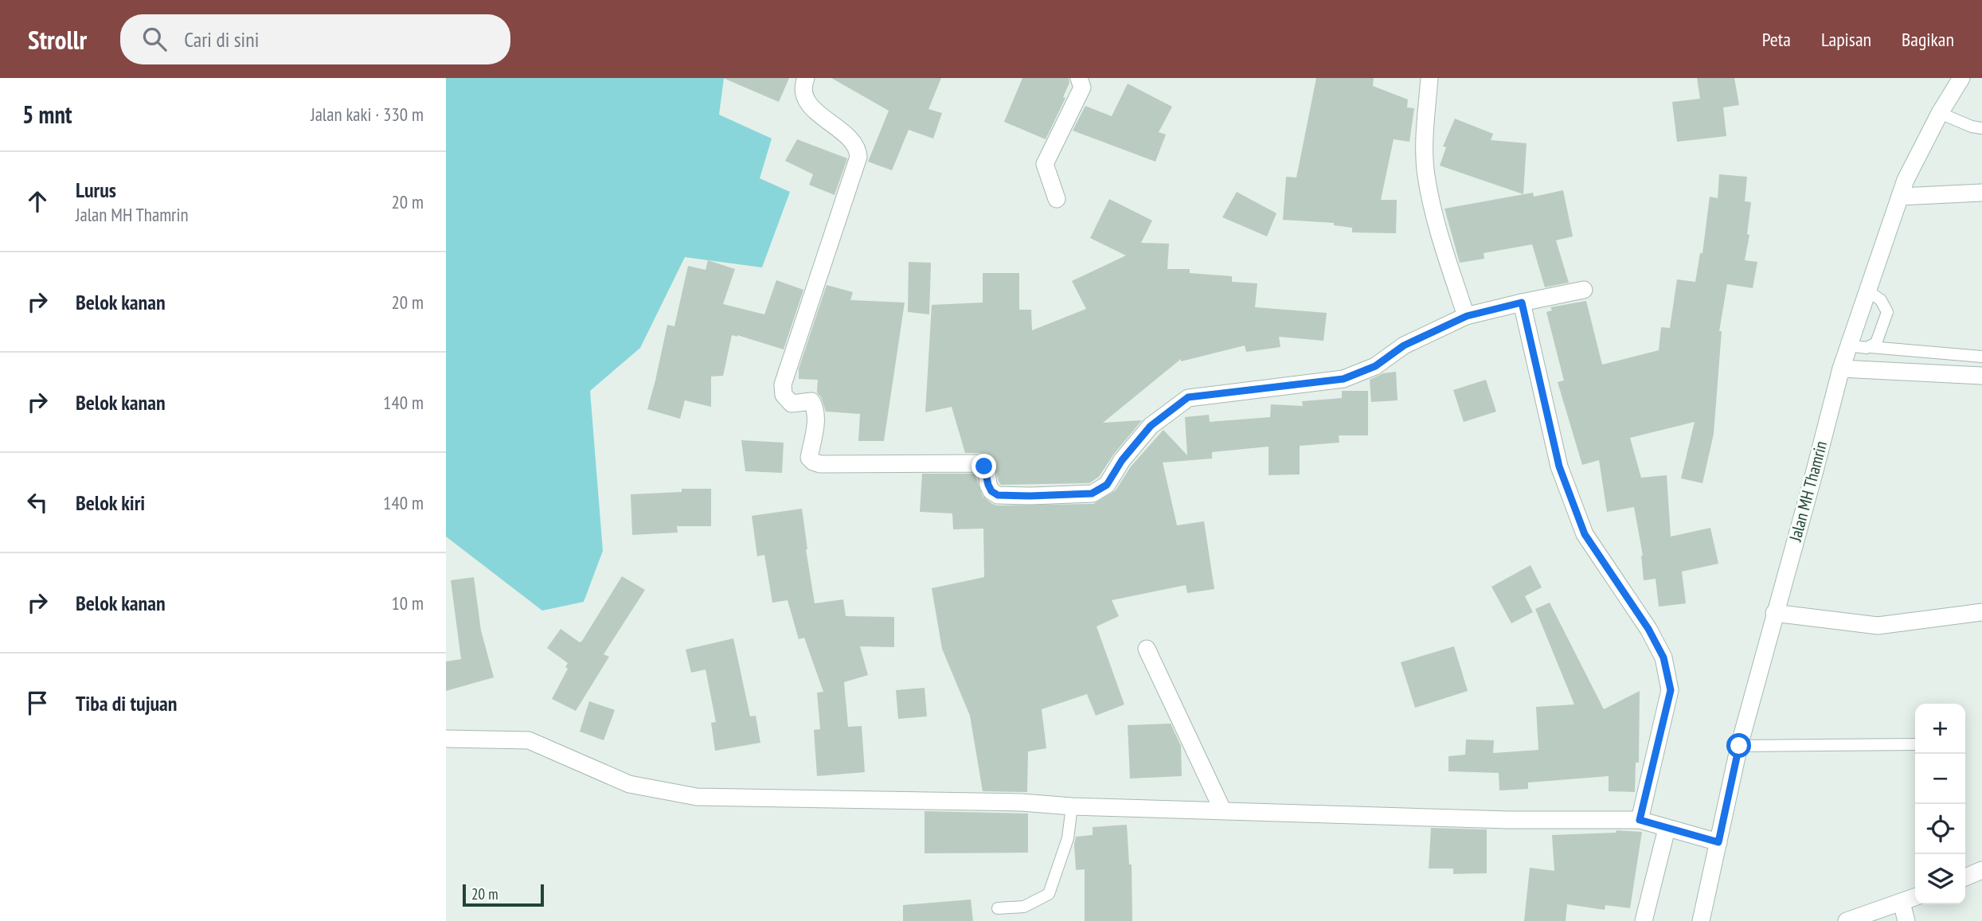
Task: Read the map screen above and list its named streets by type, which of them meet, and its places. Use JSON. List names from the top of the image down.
{
  "streets": {
    "street": ["Jalan MH Thamrin"]
  },
  "scale_bar": "20 m",
  "page": {
    "header": "Strollr",
    "search": "Cari di sini",
    "nav": ["Peta", "Lapisan", "Bagikan"],
    "heading": ["5 mnt", "Jalan kaki · 330 m"],
    "list": [
      ["Lurus", "Jalan MH Thamrin", "20 m"],
      ["Belok kanan", "20 m"],
      ["Belok kanan", "140 m"],
      ["Belok kiri", "140 m"],
      ["Belok kanan", "10 m"],
      "Tiba di tujuan"
    ],
    "map_buttons": ["+", "−"],
    "scale": "20 m"
  }
}
